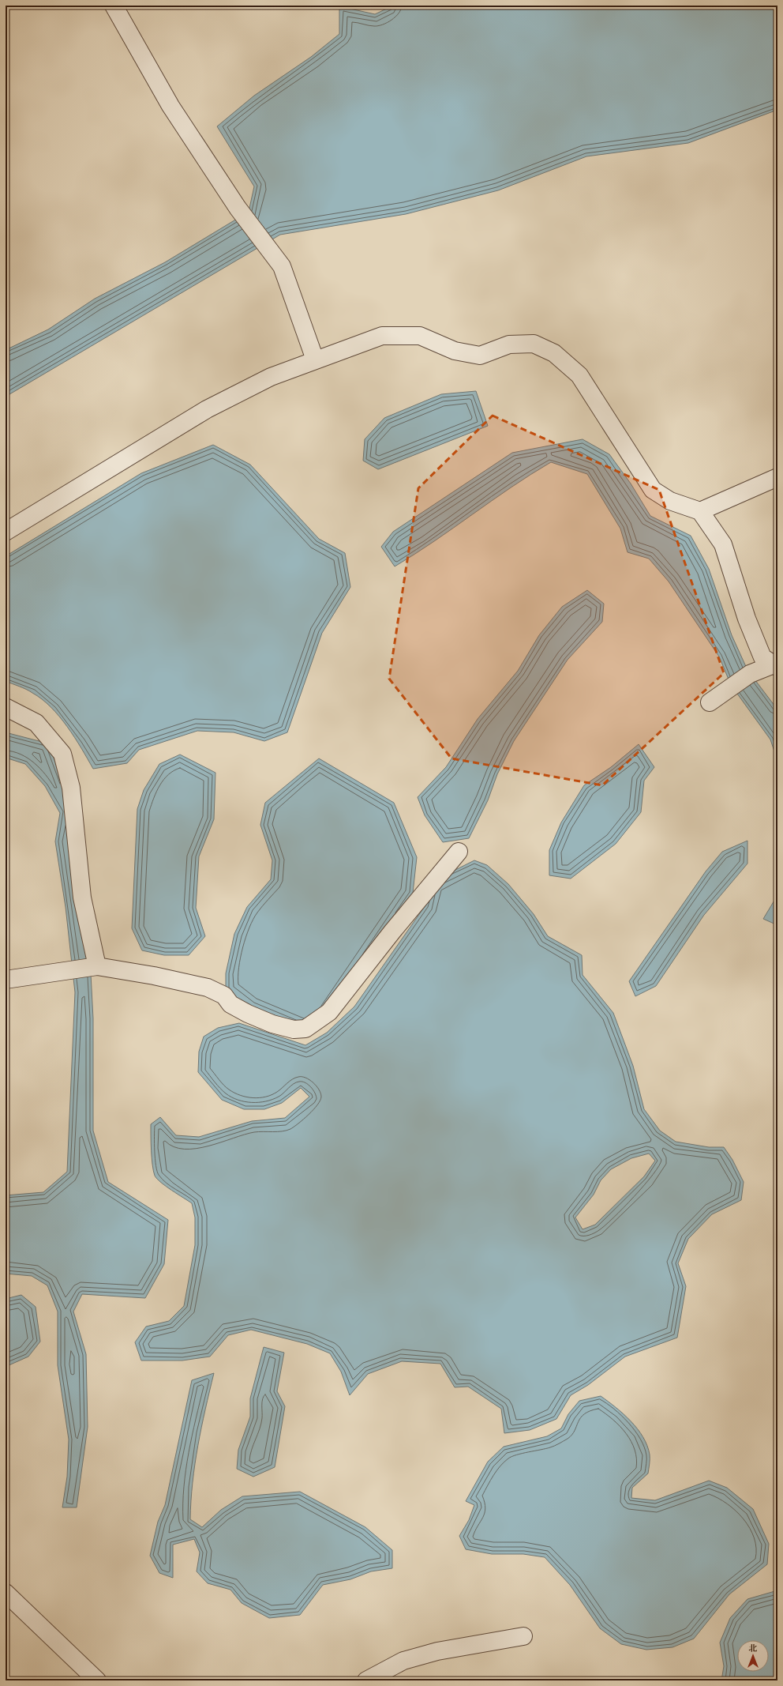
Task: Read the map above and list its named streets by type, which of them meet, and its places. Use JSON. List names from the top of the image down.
{
  "north": "top"
}
